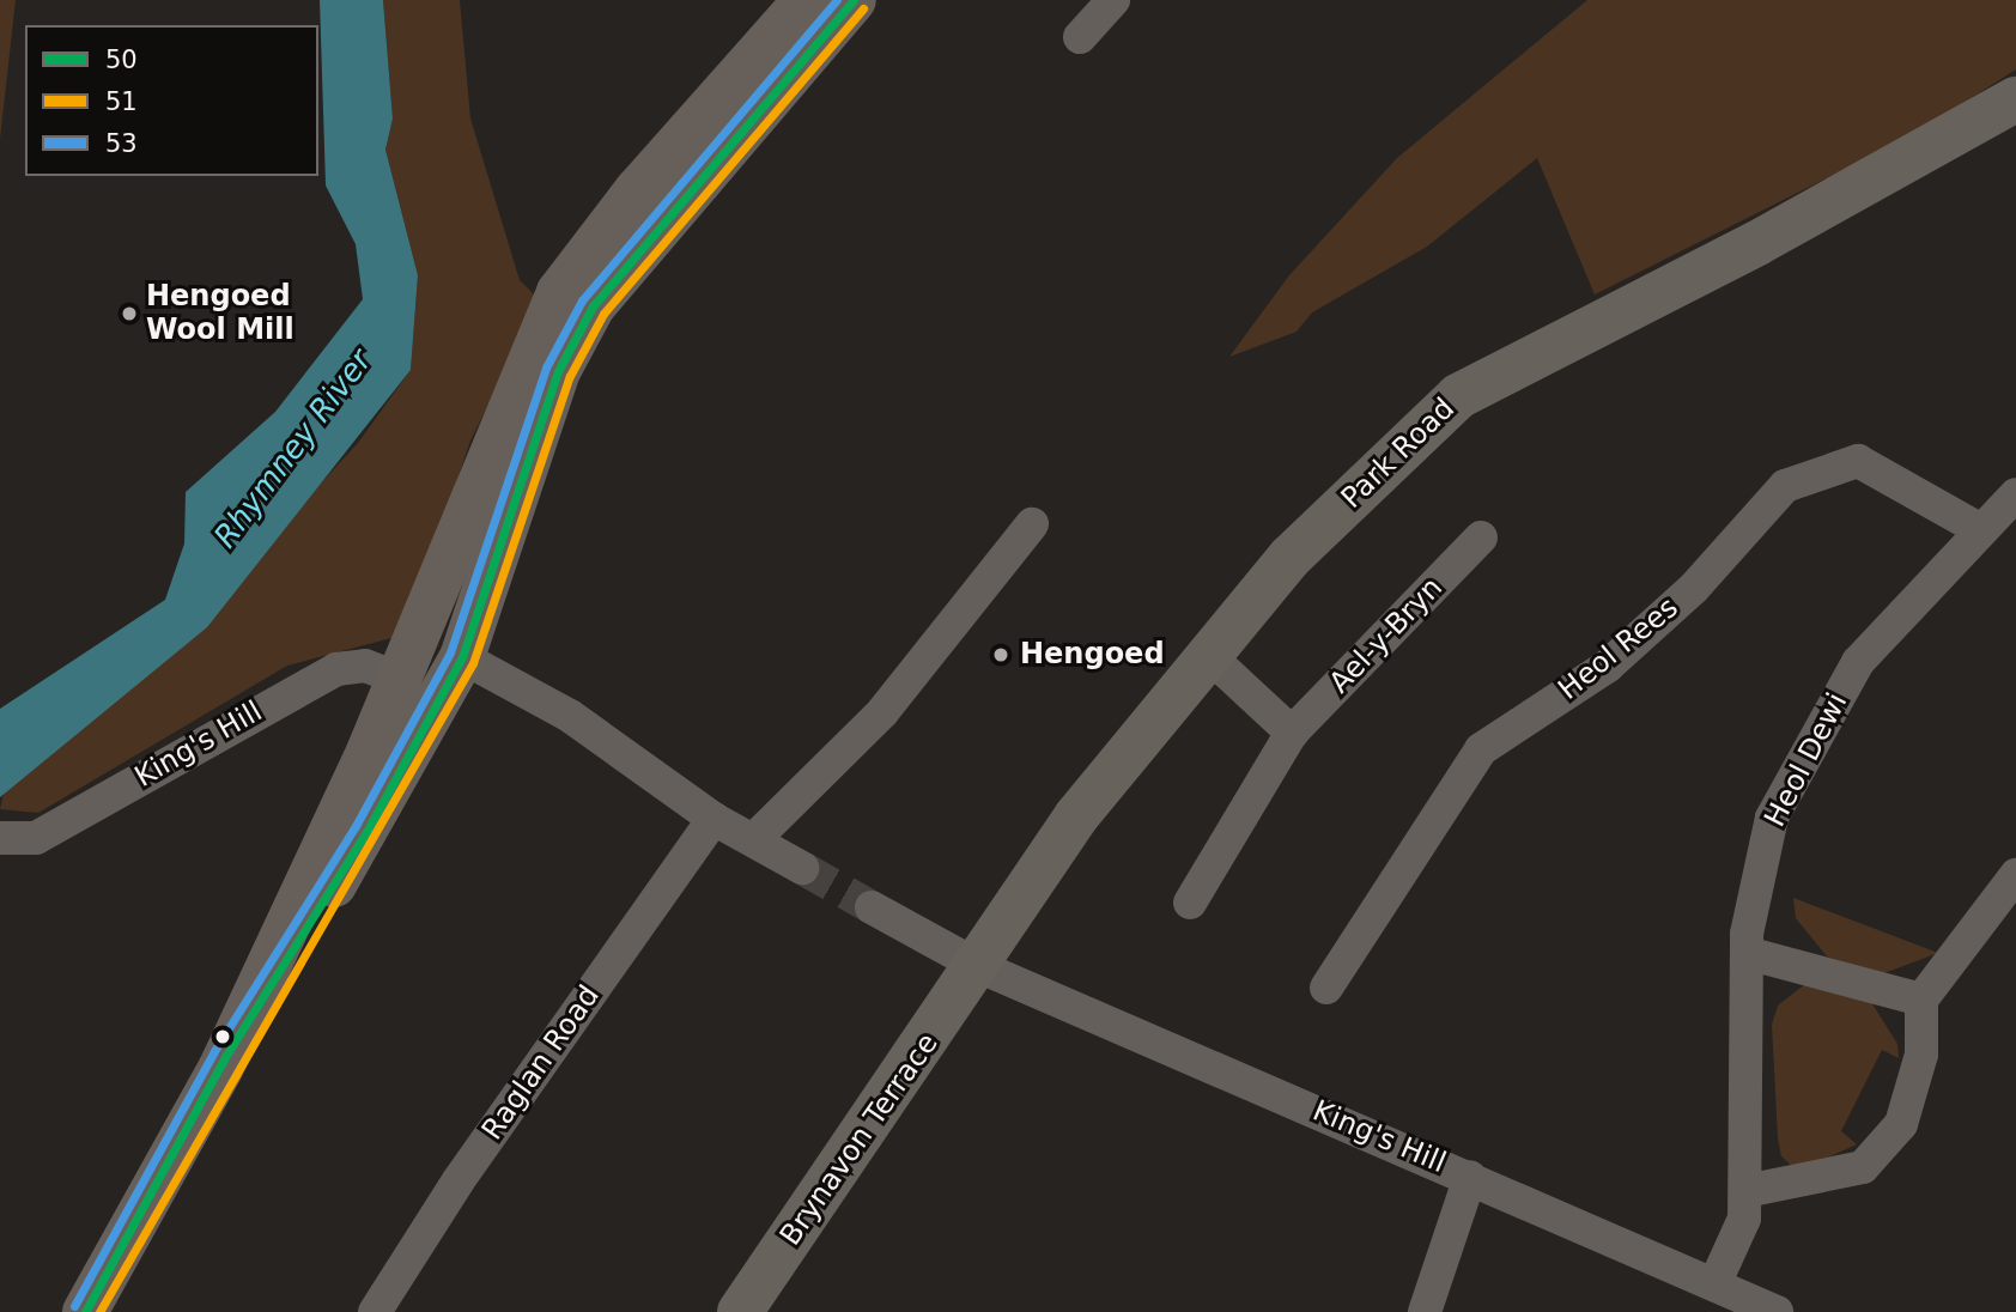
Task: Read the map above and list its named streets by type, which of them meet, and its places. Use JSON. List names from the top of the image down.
{
  "streets": {
    "street": [
      "Park Road",
      "Ael-y-Bryn",
      "Heol Rees",
      "King's Hill",
      "Heol Dewi",
      "Raglan Road",
      "Brynavon Terrace"
    ]
  },
  "crossings": [
    ["Park Road", "King's Hill"],
    ["Park Road", "Brynavon Terrace"],
    ["Heol Rees", "Heol Dewi"],
    ["King's Hill", "Heol Dewi"],
    ["King's Hill", "Brynavon Terrace"]
  ],
  "water": ["Rhymney River"],
  "places": ["Hengoed Wool Mill", "Hengoed"],
  "lines": ["transit line 50", "transit line 53", "transit line 51"],
  "legend": ["50", "51", "53"]
}
